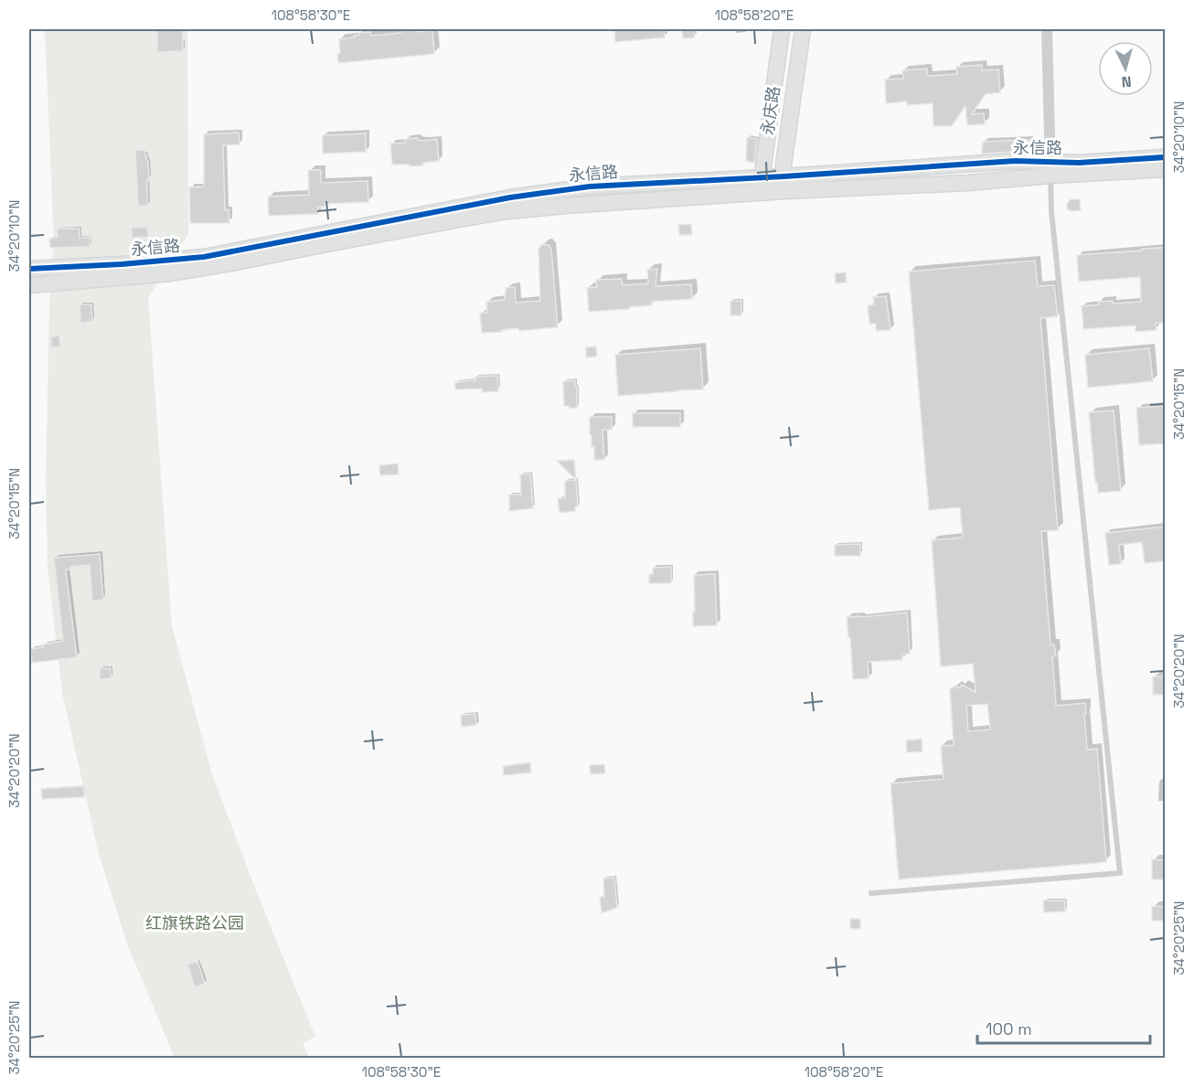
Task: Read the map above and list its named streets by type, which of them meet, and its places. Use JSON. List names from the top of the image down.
{
  "streets": {
    "street": ["永庆路", "永信路"]
  },
  "crossings": [
    ["永庆路", "永信路"]
  ],
  "parks": ["红旗铁路公园"],
  "scale_bar": "100 m",
  "north": "bottom",
  "coordinates": [
    "108°58'30\"E",
    "108°58'20\"E",
    "34°20'10\"N",
    "34°20'15\"N",
    "34°20'20\"N",
    "34°20'25\"N"
  ]
}
